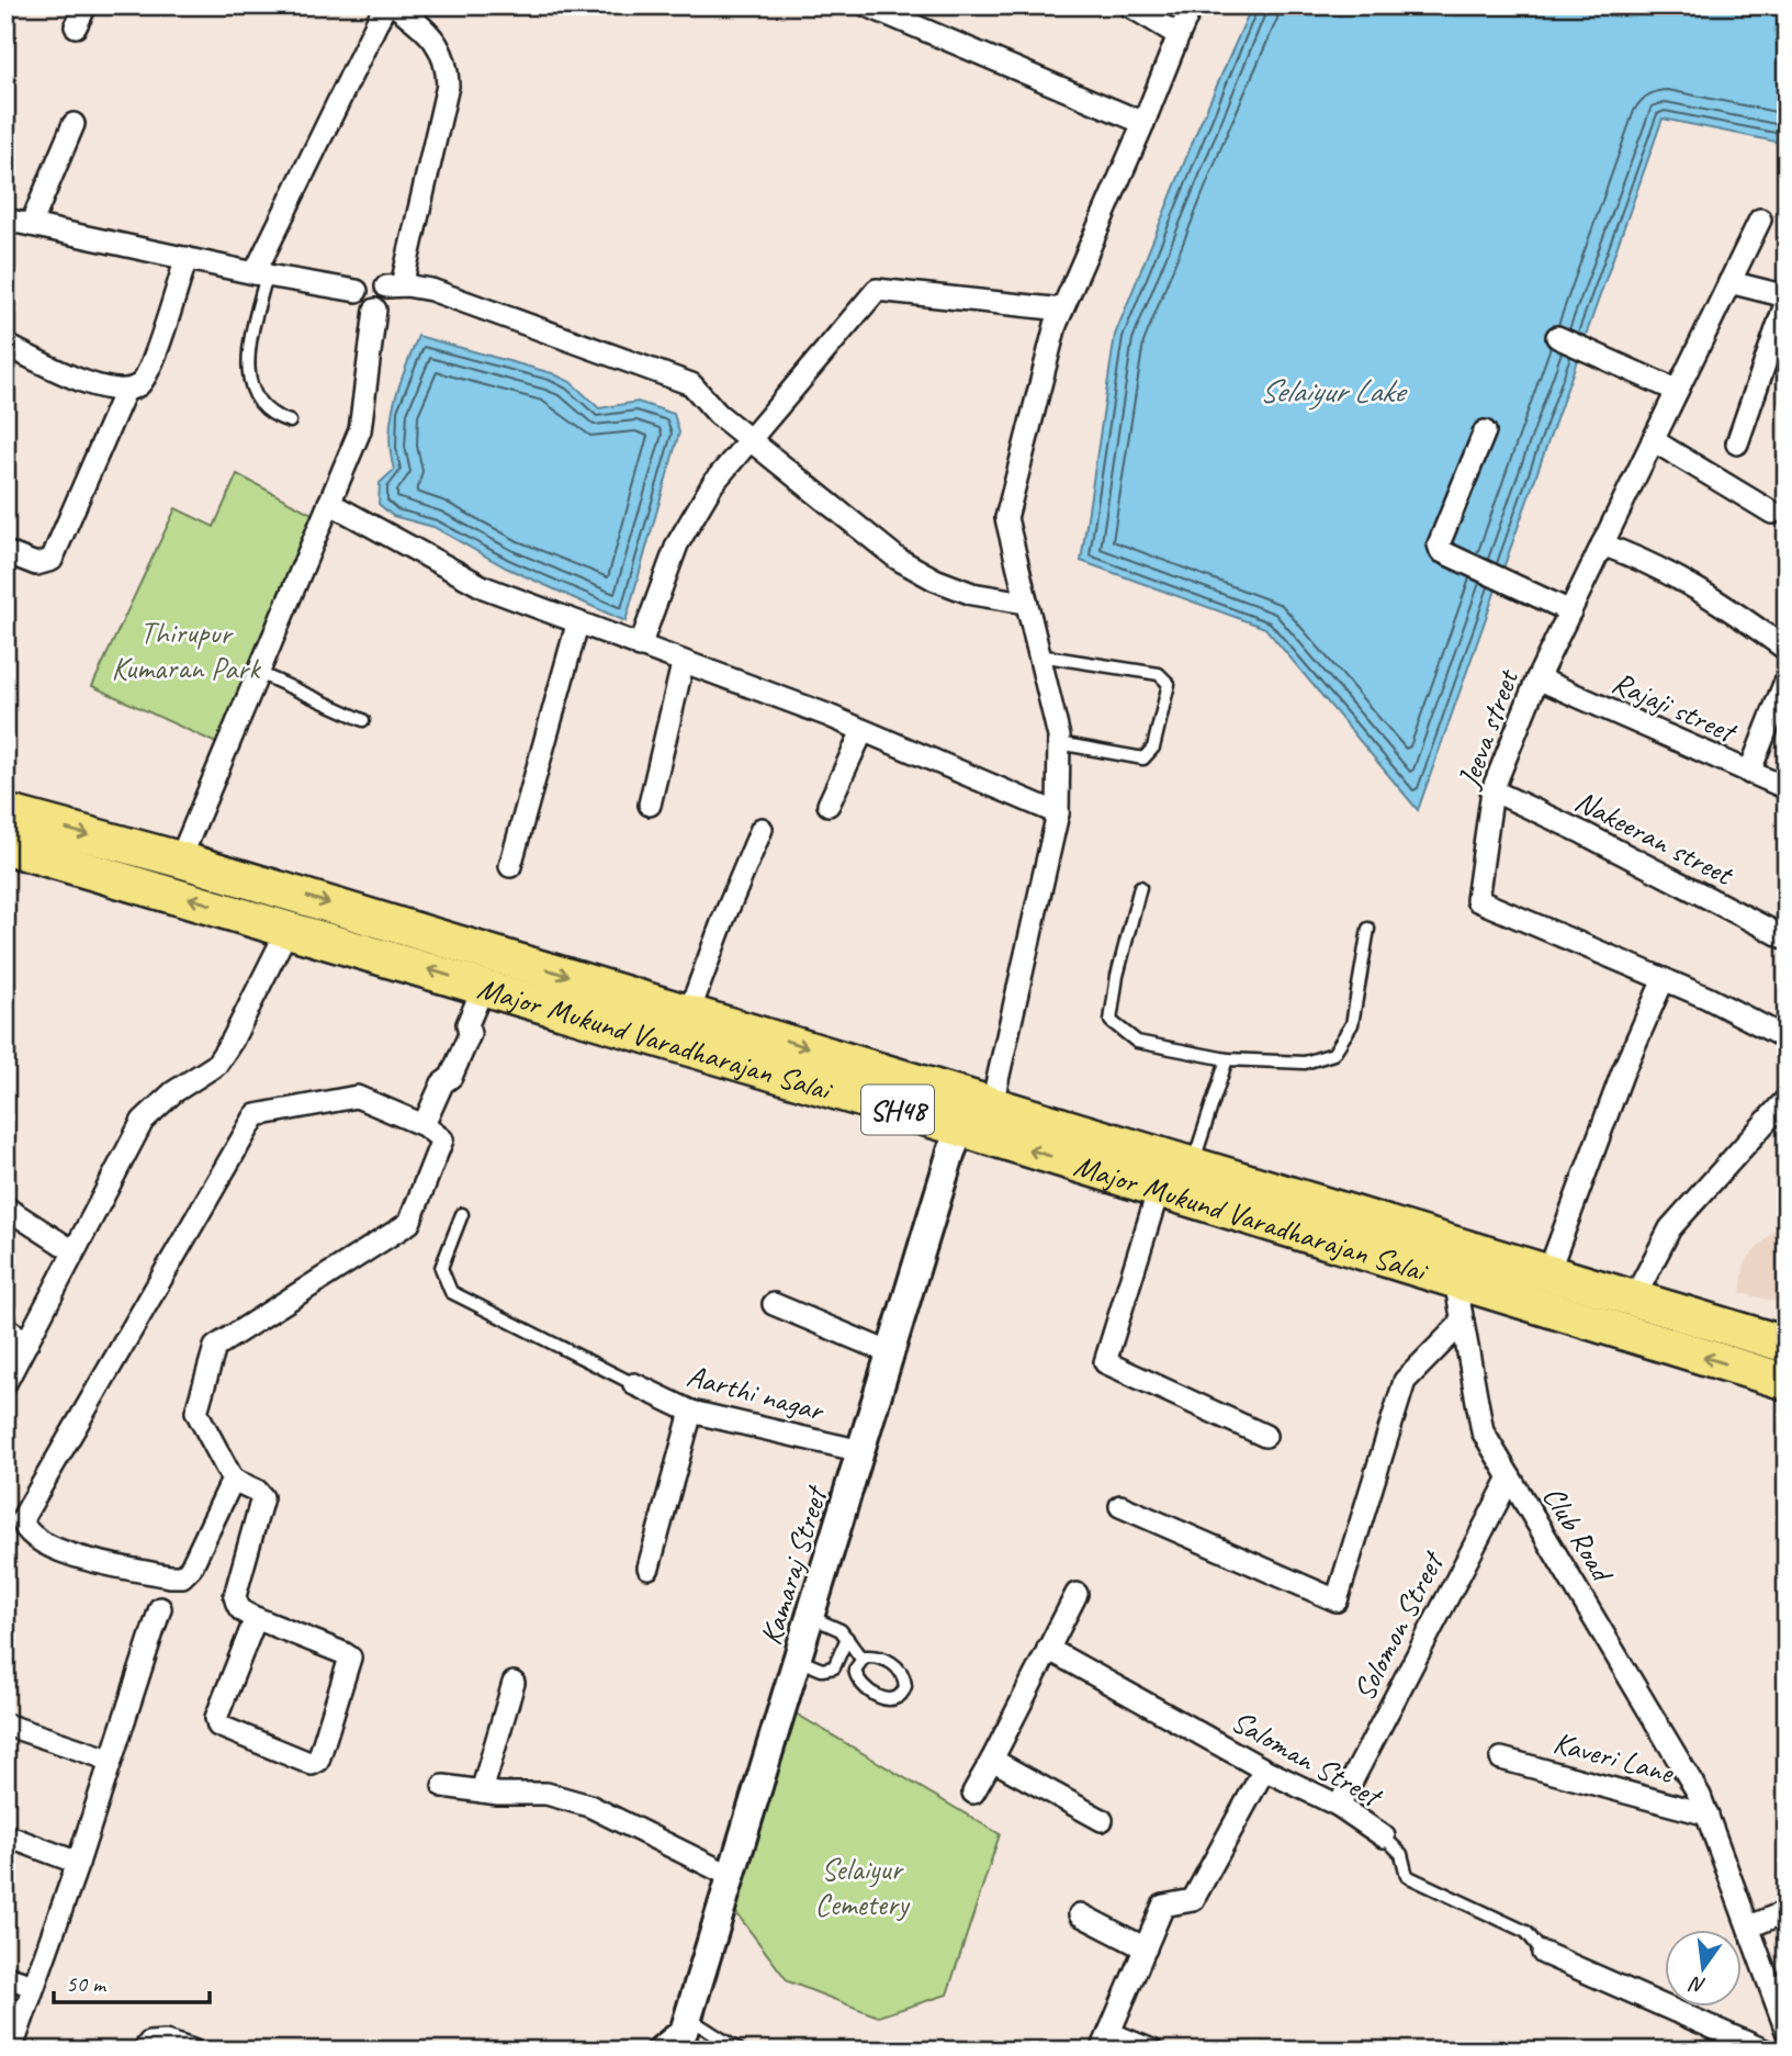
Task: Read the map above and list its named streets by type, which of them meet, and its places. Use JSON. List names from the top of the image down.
{
  "streets": {
    "main road": ["Major Mukund Varadharajan Salai", "SH48"],
    "street": [
      "Rajaji street",
      "Jeeva street",
      "Nakeeran street",
      "Aarthi nagar",
      "Club Road",
      "Kamaraj Street",
      "Solomon Street",
      "Kaveri Lane",
      "Saloman Street"
    ]
  },
  "crossings": [
    ["Rajaji street", "Jeeva street"],
    ["Jeeva street", "Nakeeran street"],
    ["Major Mukund Varadharajan Salai", "Club Road"],
    ["Major Mukund Varadharajan Salai", "Kamaraj Street"],
    ["Aarthi nagar", "Kamaraj Street"],
    ["Club Road", "Solomon Street"],
    ["Club Road", "Kaveri Lane"],
    ["Solomon Street", "Saloman Street"]
  ],
  "water": ["Selaiyur Lake"],
  "parks": ["Thirupur Kumaran Park", "Selaiyur Cemetery"],
  "scale_bar": "50 m",
  "north": "bottom"
}
